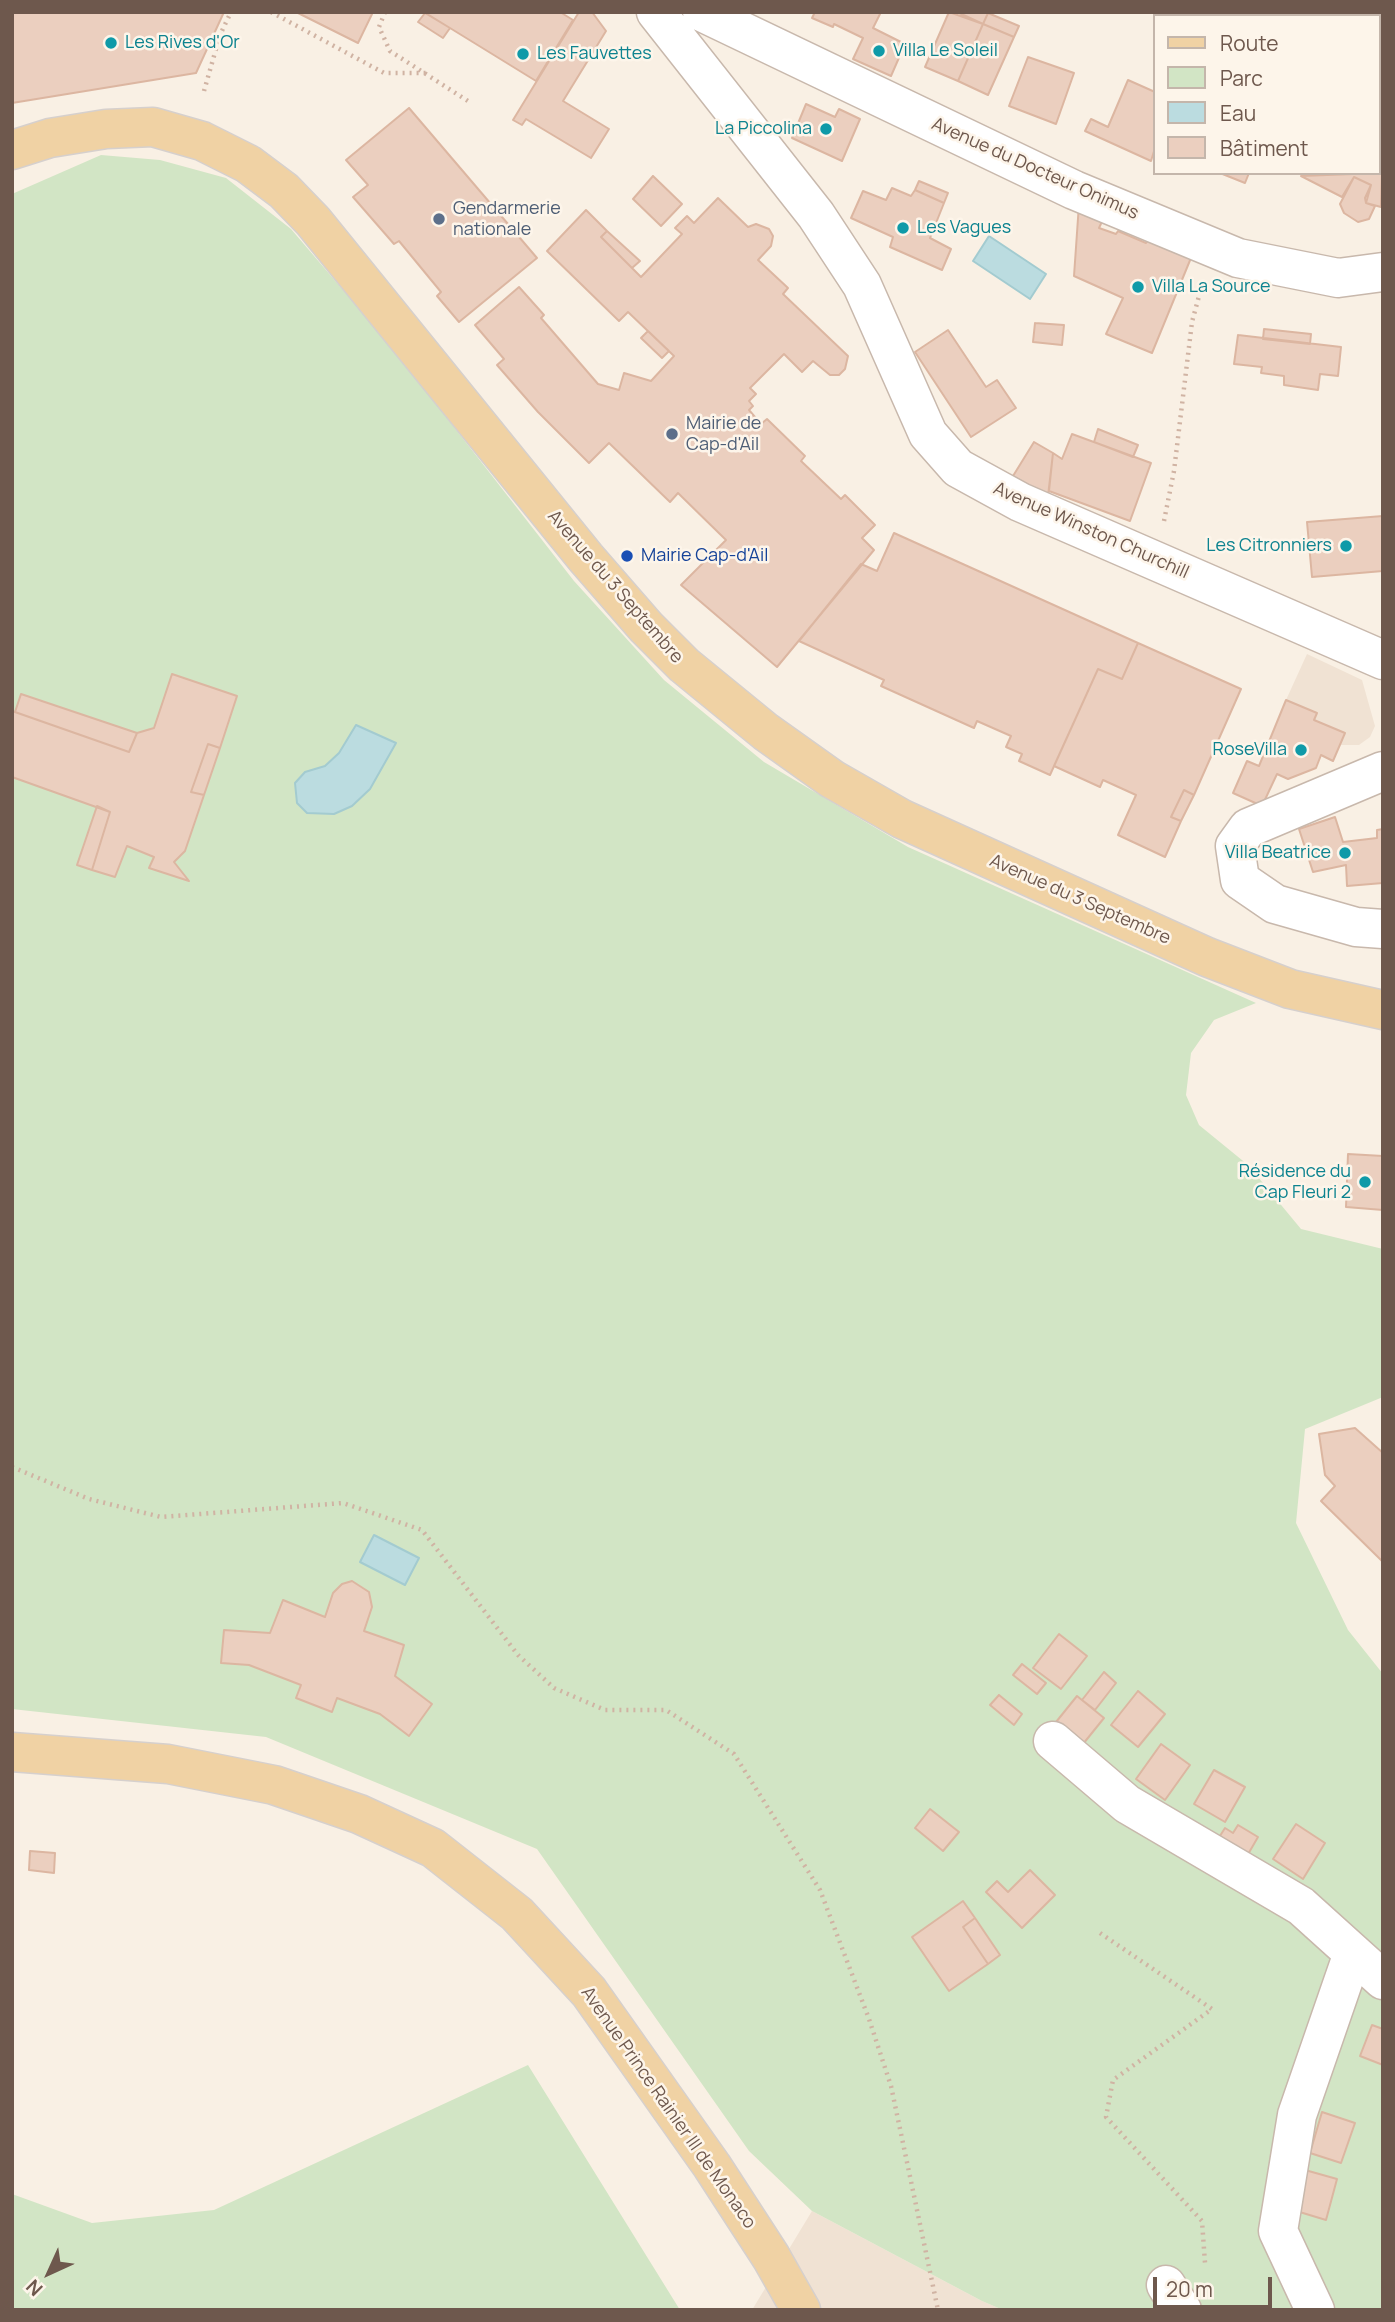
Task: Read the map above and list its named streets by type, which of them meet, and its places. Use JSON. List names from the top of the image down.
{
  "streets": {
    "main road": ["Avenue du 3 Septembre", "Avenue Prince Rainier III de Monaco"],
    "street": ["Avenue du Docteur Onimus", "Avenue Winston Churchill"]
  },
  "places": [
    "Les Rives d'Or",
    "Villa Le Soleil",
    "Les Fauvettes",
    "La Piccolina",
    "Gendarmerie nationale",
    "Les Vagues",
    "Villa La Source",
    "Mairie de Cap-d'Ail",
    "Les Citronniers",
    "Mairie Cap-d'Ail",
    "RoseVilla",
    "Villa Beatrice",
    "Résidence du Cap Fleuri 2"
  ],
  "legend": [
    "Route",
    "Parc",
    "Eau",
    "Bâtiment"
  ],
  "scale_bar": "20 m",
  "north": "bottom left"
}
